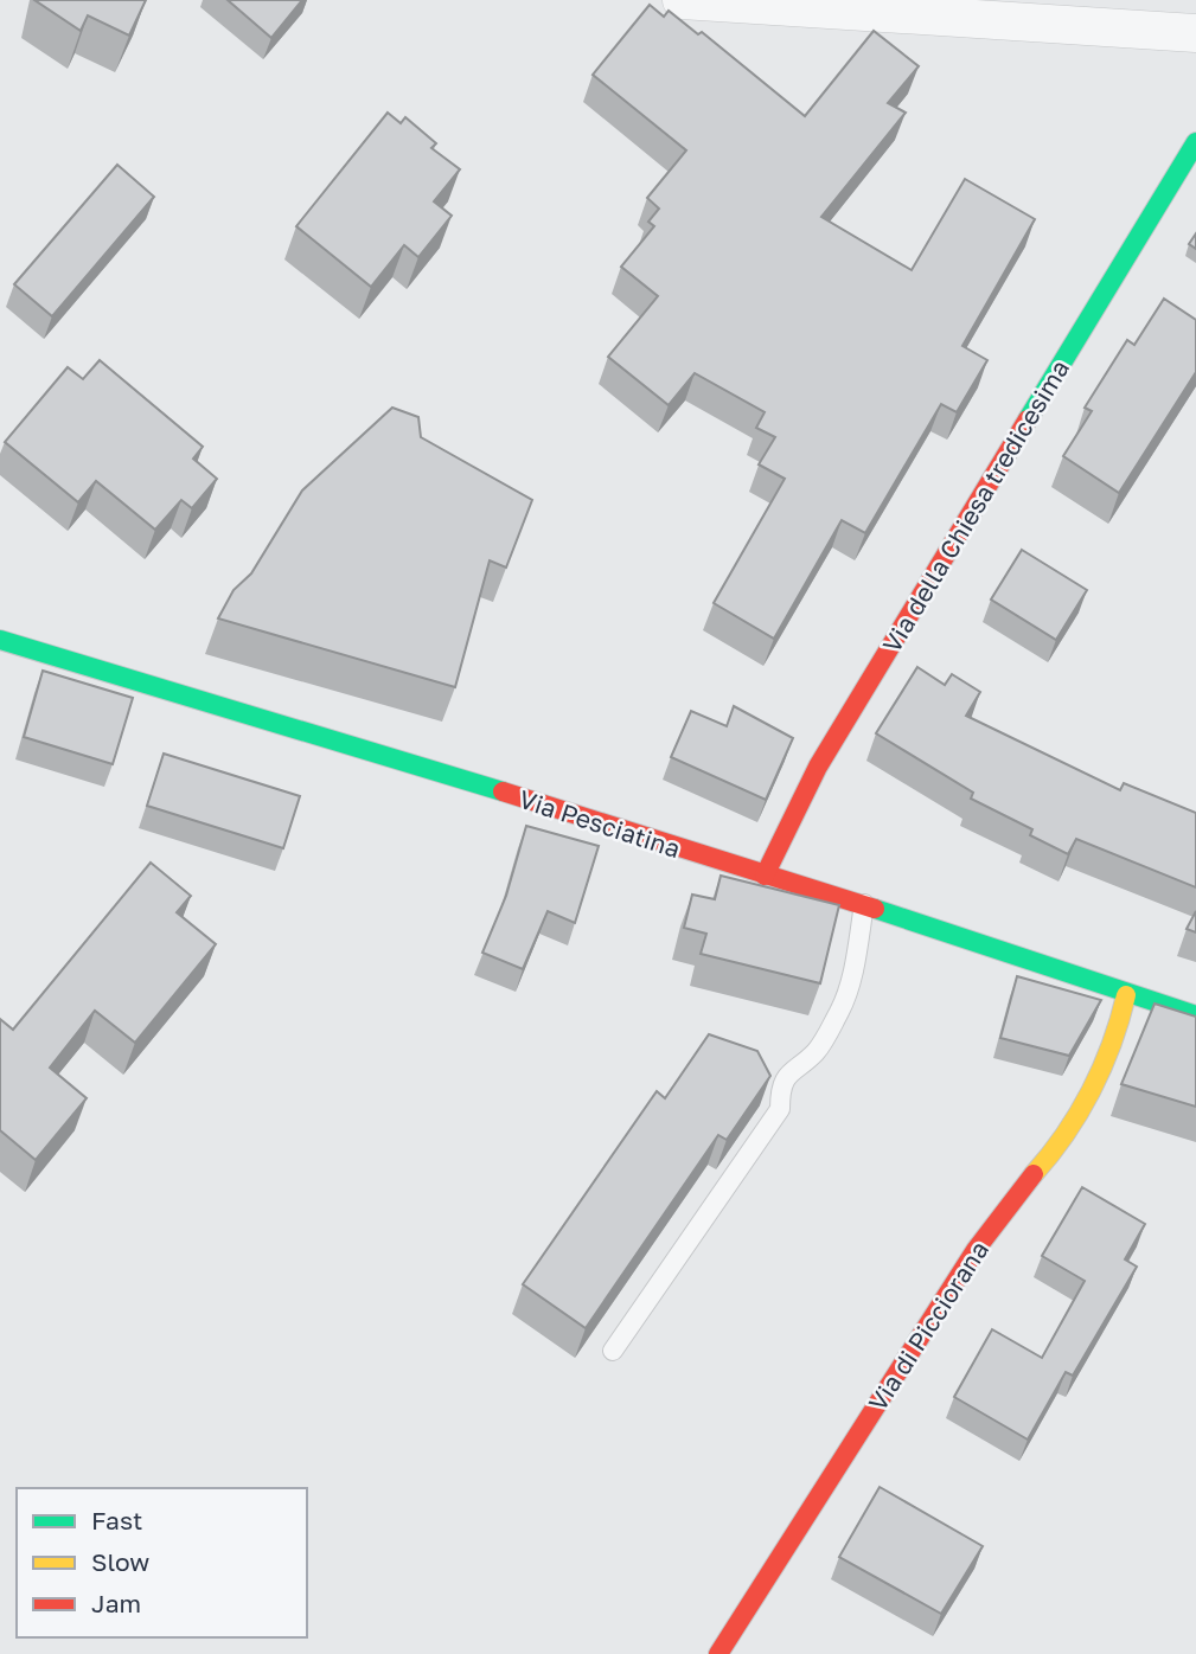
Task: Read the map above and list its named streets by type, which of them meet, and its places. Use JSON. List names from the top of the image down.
{
  "streets": {
    "street": ["Via della Chiesa tredicesima", "Via Pesciatina", "Via di Picciorana"]
  },
  "crossings": [
    ["Via della Chiesa tredicesima", "Via Pesciatina"],
    ["Via Pesciatina", "Via di Picciorana"]
  ],
  "legend": ["Fast", "Slow", "Jam"]
}
